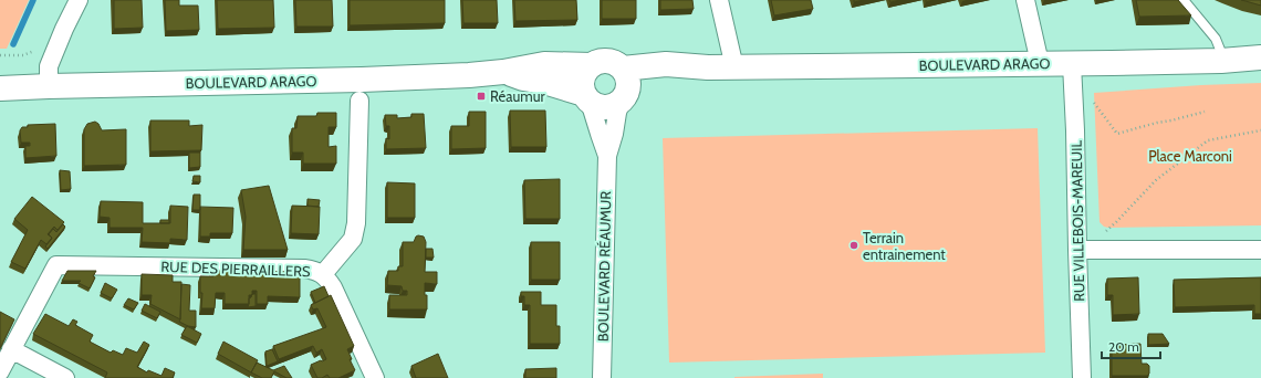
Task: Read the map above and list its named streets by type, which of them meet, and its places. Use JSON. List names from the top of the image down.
{
  "streets": {
    "main road": ["BOULEVARD ARAGO"],
    "street": ["RUE VILLEBOIS-MAREUIL", "BOULEVARD RÉAUMUR", "RUE DES PIERRAILLERS"]
  },
  "crossings": [
    ["BOULEVARD ARAGO", "RUE VILLEBOIS-MAREUIL"],
    ["BOULEVARD ARAGO", "BOULEVARD RÉAUMUR"]
  ],
  "parks": ["Place Marconi"],
  "places": {
    "transit": ["Réaumur"],
    "other": ["Terrain entrainement"]
  },
  "scale_bar": "20 m"
}
